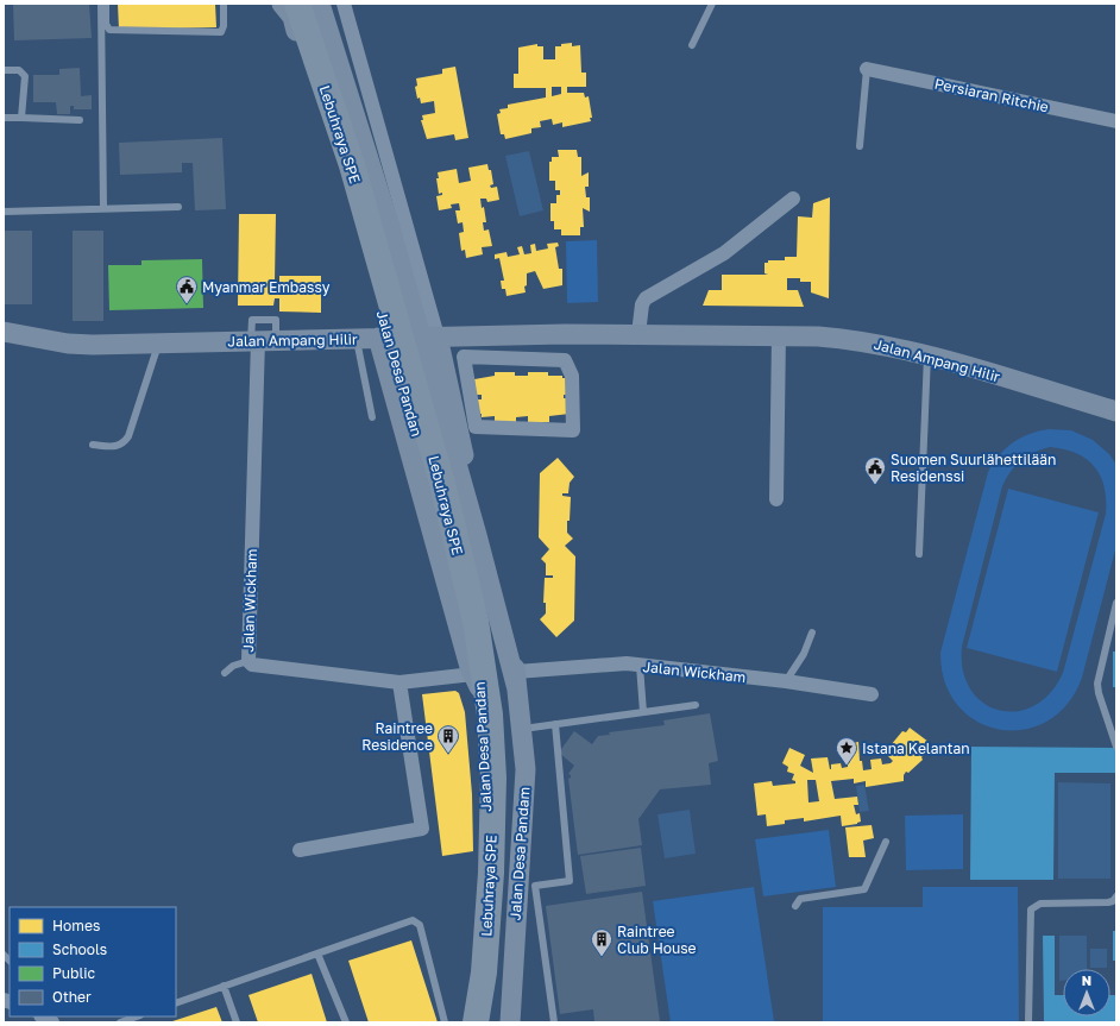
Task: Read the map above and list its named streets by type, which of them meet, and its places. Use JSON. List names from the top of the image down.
{
  "streets": {
    "highway": ["Lebuhraya SPE"],
    "street": [
      "Persiaran Ritchie",
      "Jalan Ampang Hilir",
      "Jalan Desa Pandan",
      "Jalan Wickham",
      "Jalan Desa Pandam"
    ]
  },
  "crossings": [
    ["Jalan Ampang Hilir", "Jalan Wickham"],
    ["Jalan Desa Pandan", "Jalan Wickham"],
    ["Jalan Wickham", "Jalan Desa Pandam"]
  ],
  "places": {
    "public building": ["Myanmar Embassy", "Suomen Suurlähettilään Residenssi"],
    "building": ["Raintree Residence", "Raintree Club House"],
    "place": ["Istana Kelantan"]
  },
  "legend": [
    "Homes",
    "Schools",
    "Public",
    "Other"
  ],
  "north": "top"
}
